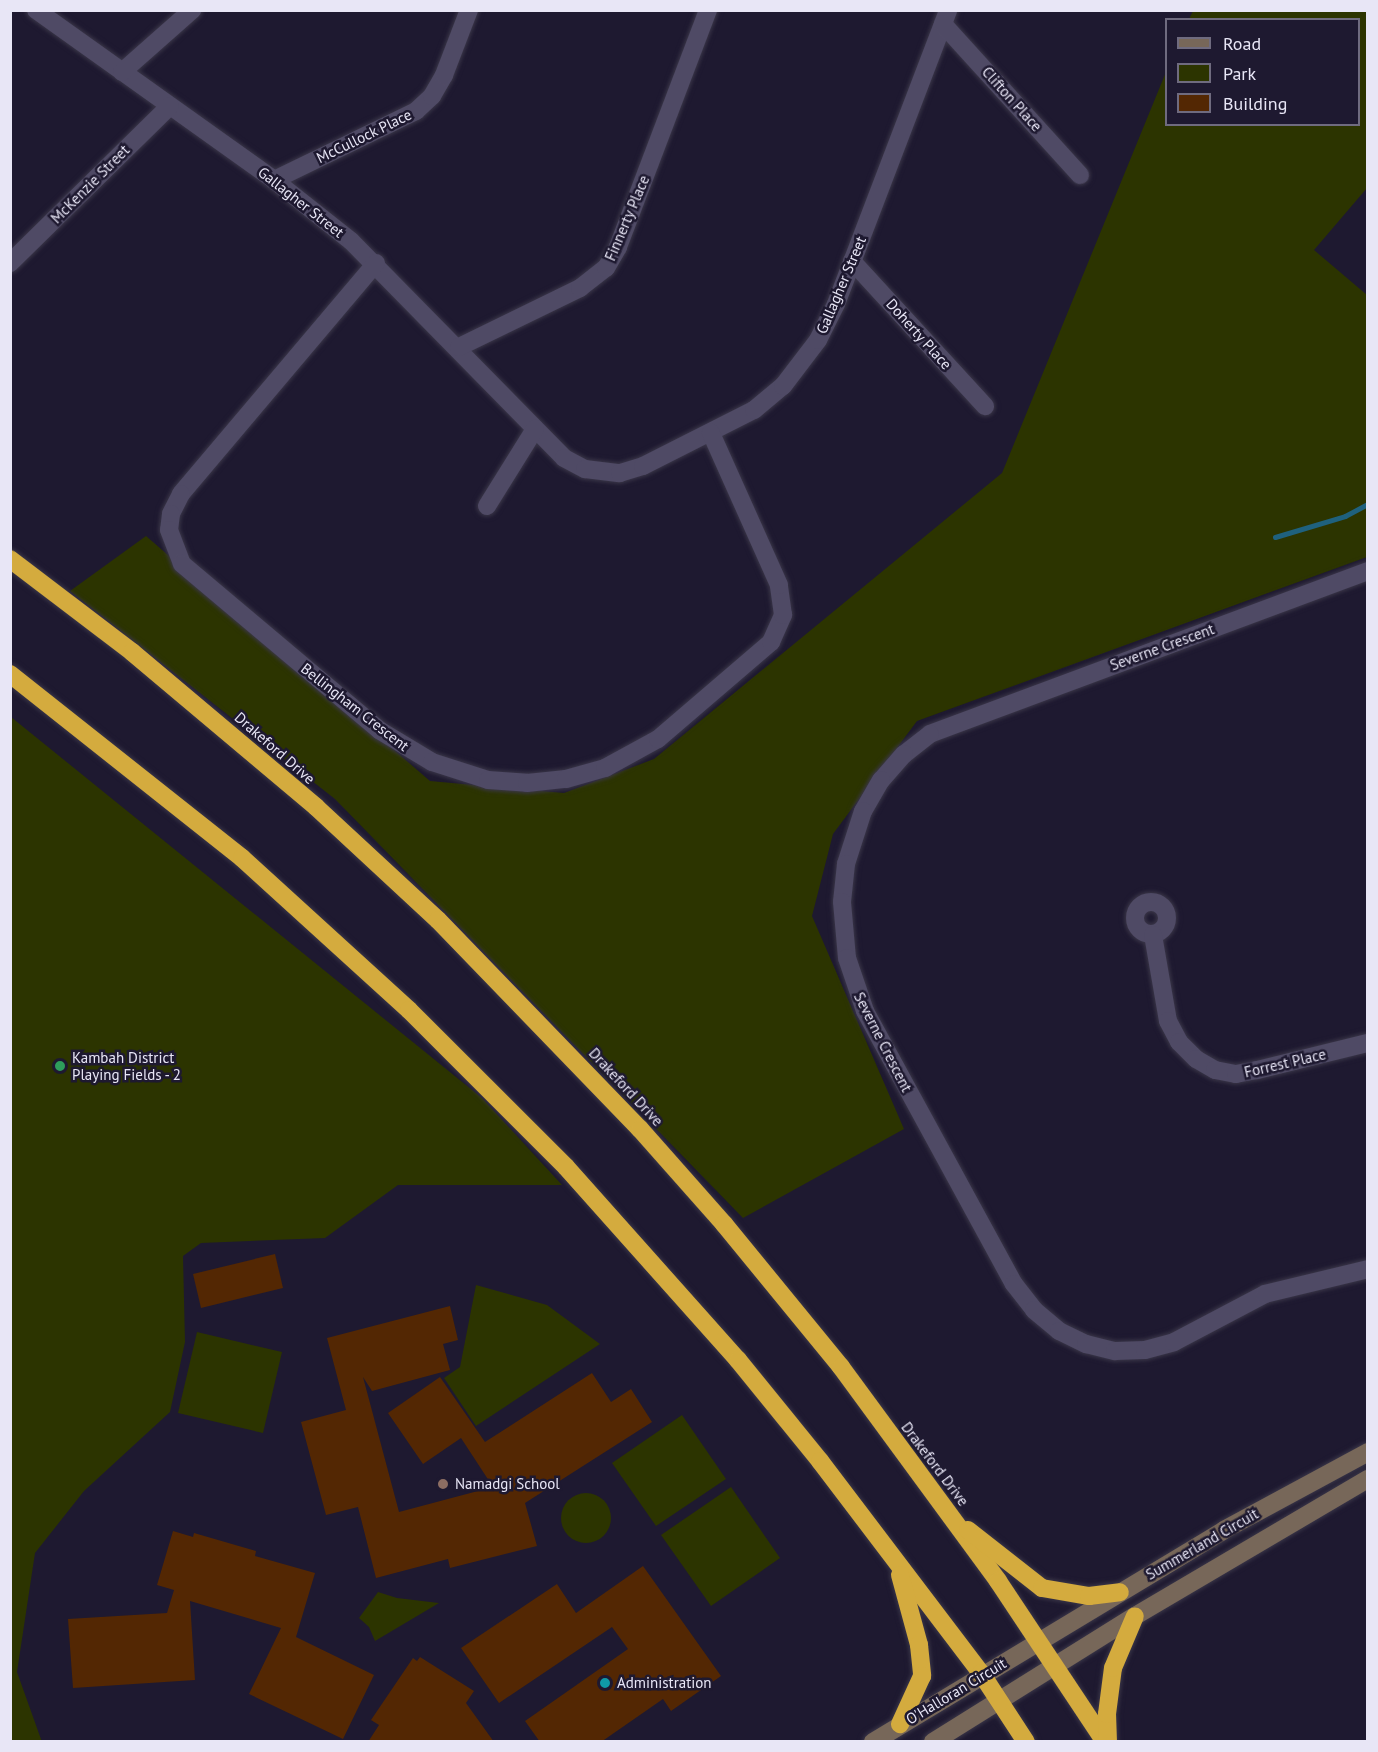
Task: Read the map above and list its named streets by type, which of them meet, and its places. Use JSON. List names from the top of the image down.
{
  "streets": {
    "highway": ["Drakeford Drive"],
    "street": [
      "Clifton Place",
      "McCullock Place",
      "McKenzie Street",
      "Gallagher Street",
      "Finnerty Place",
      "Doherty Place",
      "Severne Crescent",
      "Bellingham Crescent",
      "Forrest Place",
      "Summerland Circuit",
      "O'Halloran Circuit"
    ]
  },
  "crossings": [
    ["Clifton Place", "Gallagher Street"],
    ["McCullock Place", "Gallagher Street"],
    ["McKenzie Street", "Gallagher Street"],
    ["Gallagher Street", "Finnerty Place"],
    ["Gallagher Street", "Doherty Place"],
    ["Gallagher Street", "Bellingham Crescent"],
    ["Drakeford Drive", "Summerland Circuit"],
    ["Drakeford Drive", "O'Halloran Circuit"],
    ["Summerland Circuit", "O'Halloran Circuit"]
  ],
  "places": ["Kambah District Playing Fields - 2", "Namadgi School", "Administration"],
  "legend": ["Road", "Park", "Building"]
}
